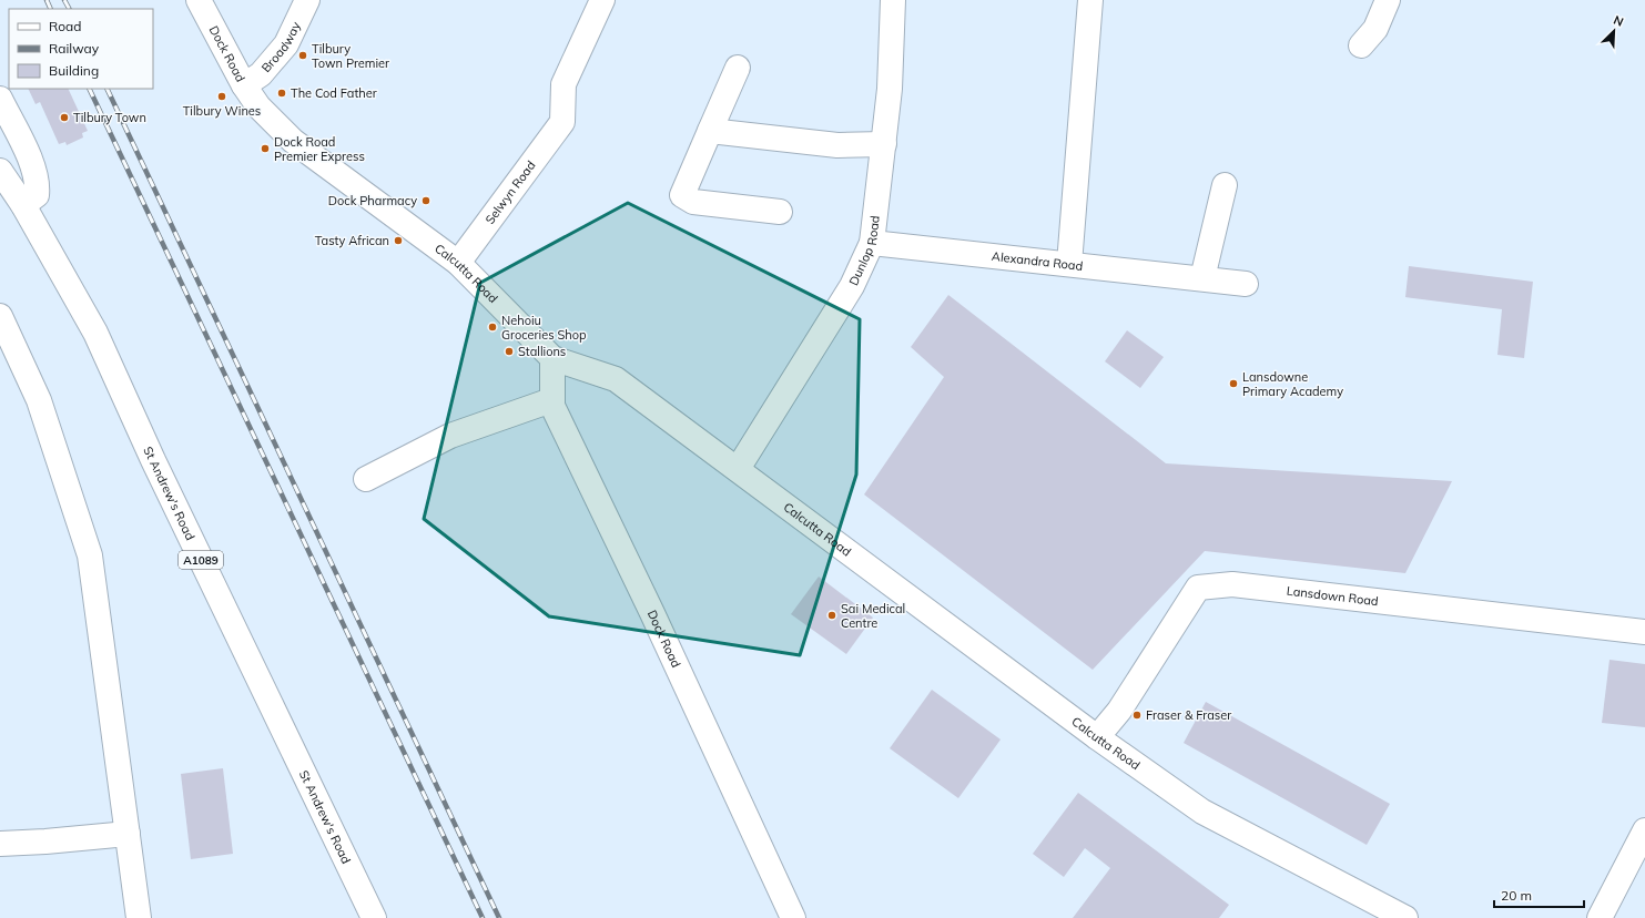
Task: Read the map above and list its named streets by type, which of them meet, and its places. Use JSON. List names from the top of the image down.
{
  "streets": {
    "main road": [
      "Broadway",
      "Dock Road",
      "Selwyn Road",
      "Dunlop Road",
      "Alexandra Road",
      "Calcutta Road",
      "St Andrew's Road",
      "A1089",
      "Lansdown Road"
    ]
  },
  "crossings": [
    ["Broadway", "Dock Road"],
    ["Dock Road", "Calcutta Road"],
    ["Selwyn Road", "Calcutta Road"],
    ["Dunlop Road", "Alexandra Road"],
    ["Dunlop Road", "Calcutta Road"],
    ["Calcutta Road", "Lansdown Road"]
  ],
  "places": [
    "Tilbury Town Premier",
    "The Cod Father",
    "Tilbury Wines",
    "Tilbury Town",
    "Dock Road Premier Express",
    "Dock Pharmacy",
    "Tasty African",
    "Nehoiu Groceries Shop",
    "Stallions",
    "Lansdowne Primary Academy",
    "Sai Medical Centre",
    "Fraser & Fraser"
  ],
  "legend": ["Road", "Railway", "Building"],
  "scale_bar": "20 m",
  "north": "top right"
}
